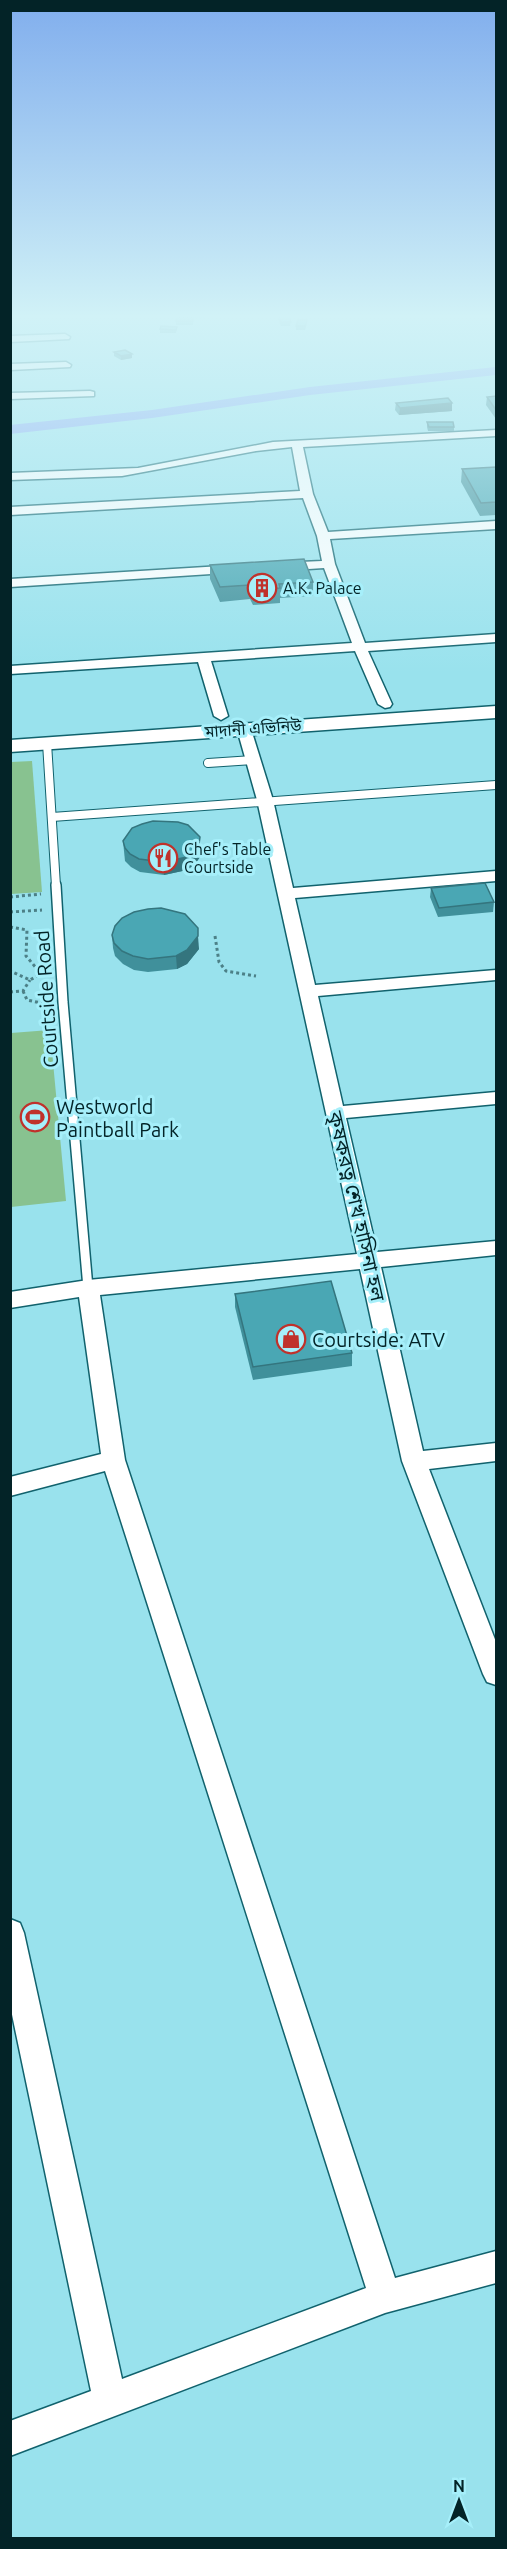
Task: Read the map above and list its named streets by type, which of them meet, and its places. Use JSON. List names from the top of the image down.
{
  "streets": {
    "main road": ["মাদানী এভিনিউ"],
    "street": ["কৃষকরত্ন শেখ হাসিনা হল"],
    "lane": ["Courtside Road"]
  },
  "crossings": [
    ["মাদানী এভিনিউ", "Courtside Road"],
    ["মাদানী এভিনিউ", "কৃষকরত্ন শেখ হাসিনা হল"]
  ],
  "places": {
    "building": ["A.K. Palace"],
    "restaurant": ["Chef's Table Courtside"],
    "sports": ["Westworld Paintball Park"],
    "shop": ["Courtside: ATV"]
  },
  "north": "top"
}
